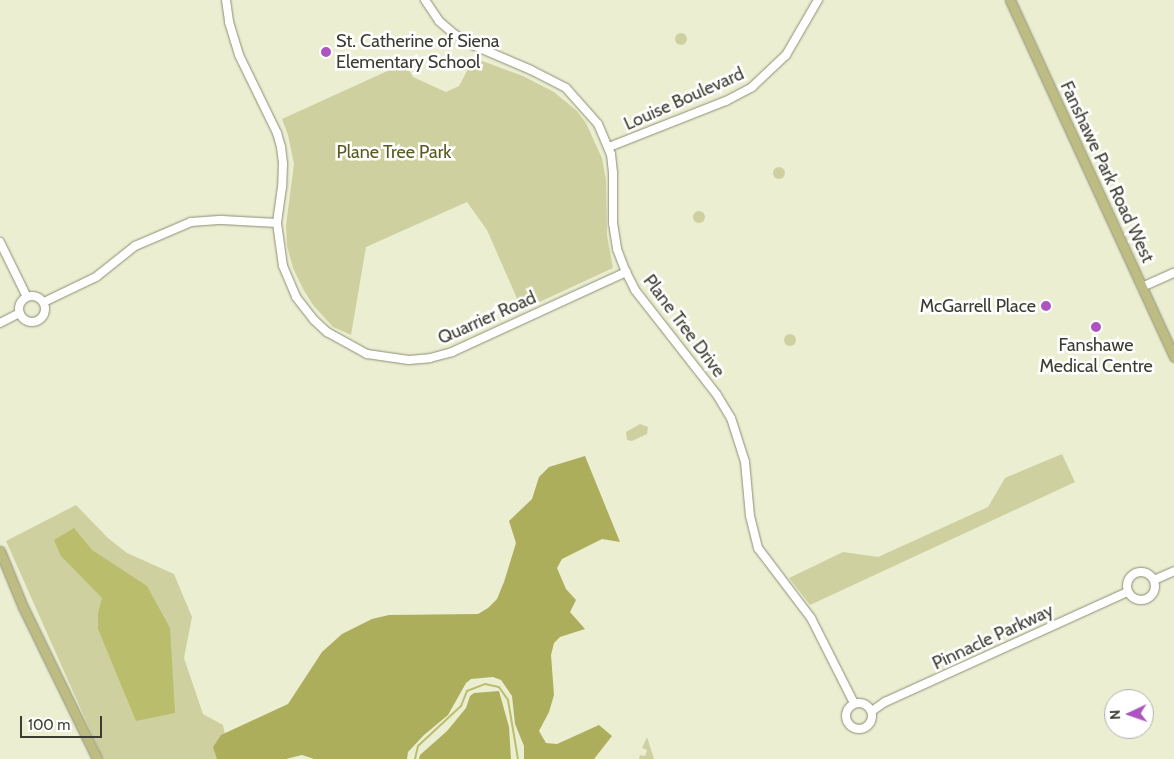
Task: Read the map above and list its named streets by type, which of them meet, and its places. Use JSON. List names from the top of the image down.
{
  "streets": {
    "main road": ["Fanshawe Park Road West"],
    "street": [
      "Louise Boulevard",
      "Quarrier Road",
      "Plane Tree Drive",
      "Pinnacle Parkway"
    ]
  },
  "crossings": [
    ["Louise Boulevard", "Plane Tree Drive"],
    ["Quarrier Road", "Plane Tree Drive"],
    ["Plane Tree Drive", "Pinnacle Parkway"]
  ],
  "parks": ["Plane Tree Park"],
  "places": ["St. Catherine of Siena Elementary School", "McGarrell Place", "Fanshawe Medical Centre"],
  "scale_bar": "100 m",
  "north": "left"
}
